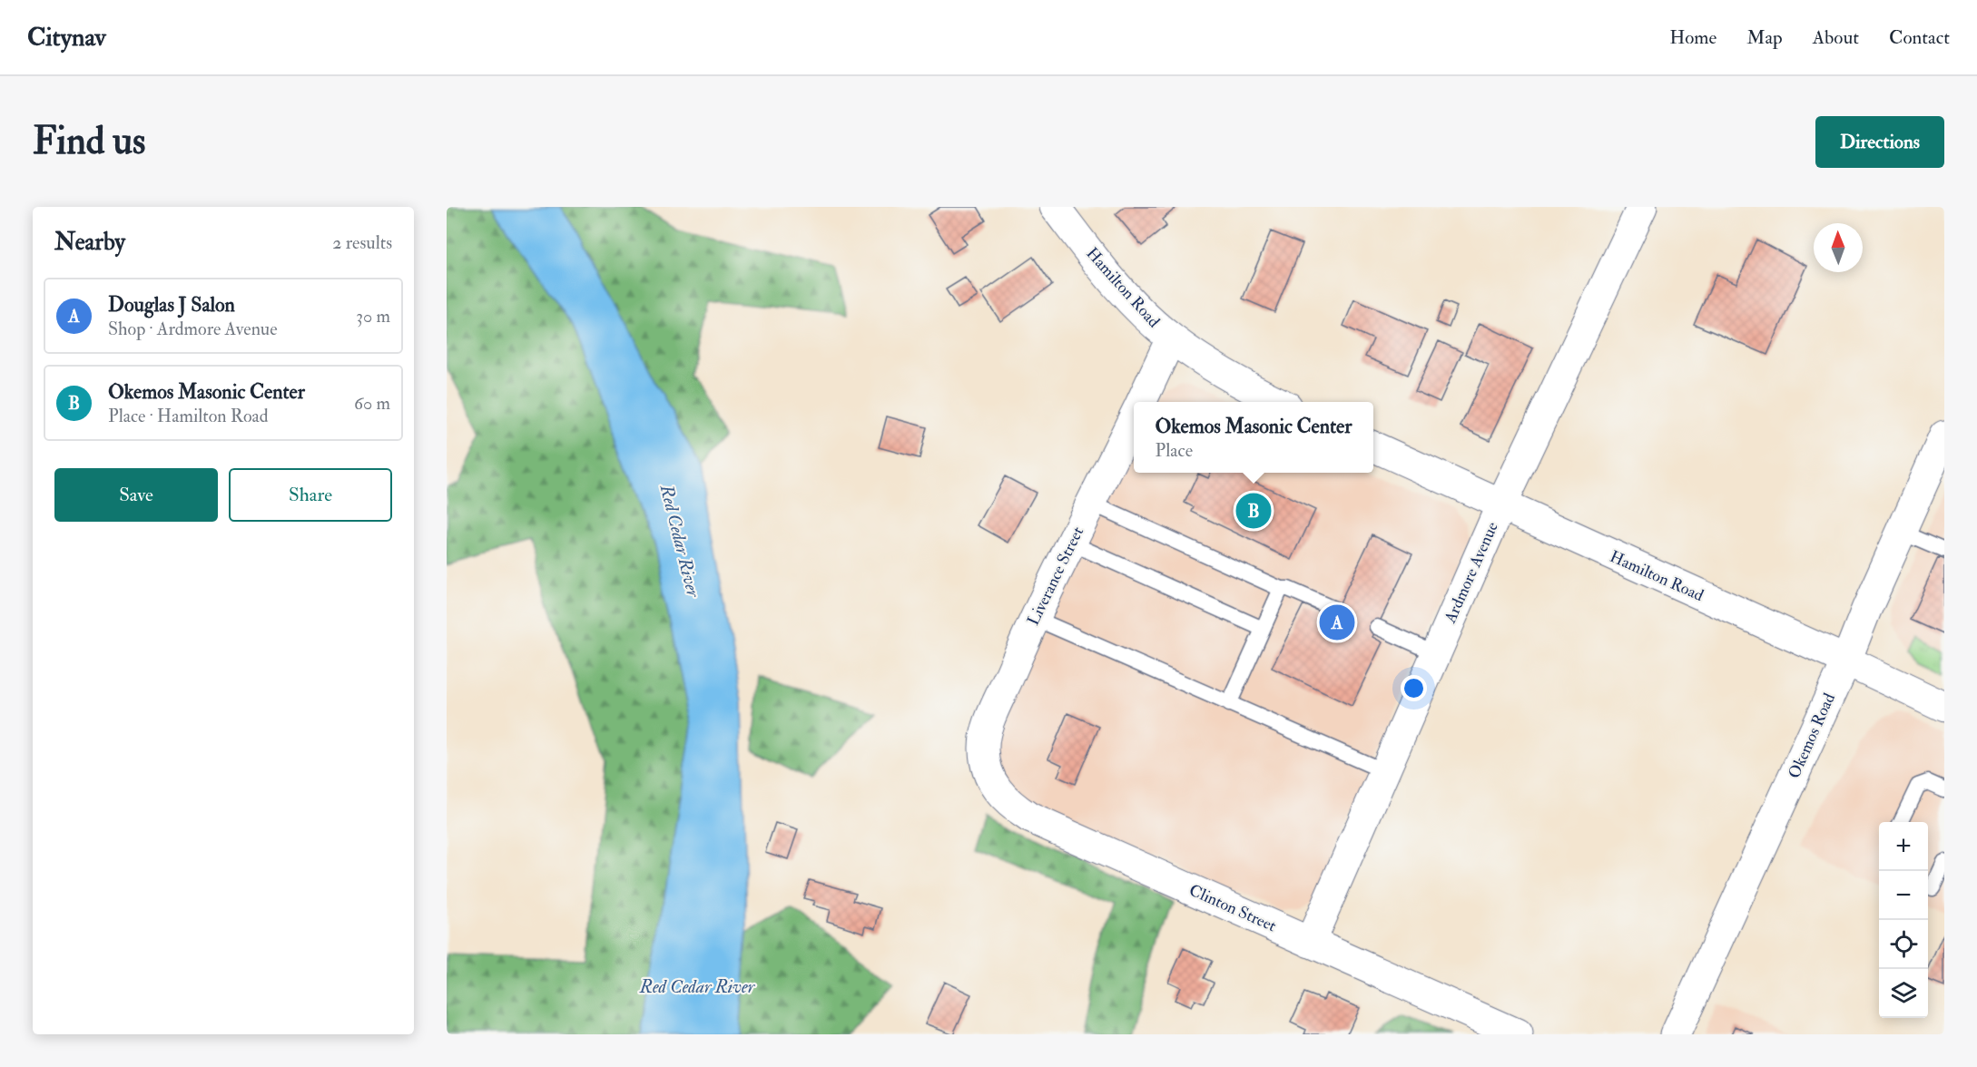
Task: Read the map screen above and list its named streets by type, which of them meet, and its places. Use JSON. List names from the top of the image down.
{
  "streets": {
    "street": [
      "Hamilton Road",
      "Ardmore Avenue",
      "Liverance Street",
      "Okemos Road",
      "Clinton Street"
    ]
  },
  "crossings": [
    ["Hamilton Road", "Ardmore Avenue"],
    ["Hamilton Road", "Liverance Street"],
    ["Hamilton Road", "Okemos Road"],
    ["Ardmore Avenue", "Clinton Street"],
    ["Liverance Street", "Clinton Street"]
  ],
  "water": ["Red Cedar River"],
  "north": "top",
  "page": {
    "header": "Citynav",
    "nav": [
      "Home",
      "Map",
      "About",
      "Contact"
    ],
    "buttons": [
      "Directions",
      ["Save", "Share"]
    ],
    "title": "Find us",
    "heading": ["Nearby", "2 results"],
    "list": [
      {
        "mark": "A",
        "name": "Douglas J Salon",
        "note": "Shop · Ardmore Avenue",
        "value": "30 m"
      },
      {
        "mark": "B",
        "name": "Okemos Masonic Center",
        "note": "Place · Hamilton Road",
        "value": "60 m"
      }
    ],
    "popup": ["Okemos Masonic Center", "Place"],
    "pins": ["B", "A"],
    "map_buttons": ["+", "−"]
  }
}
